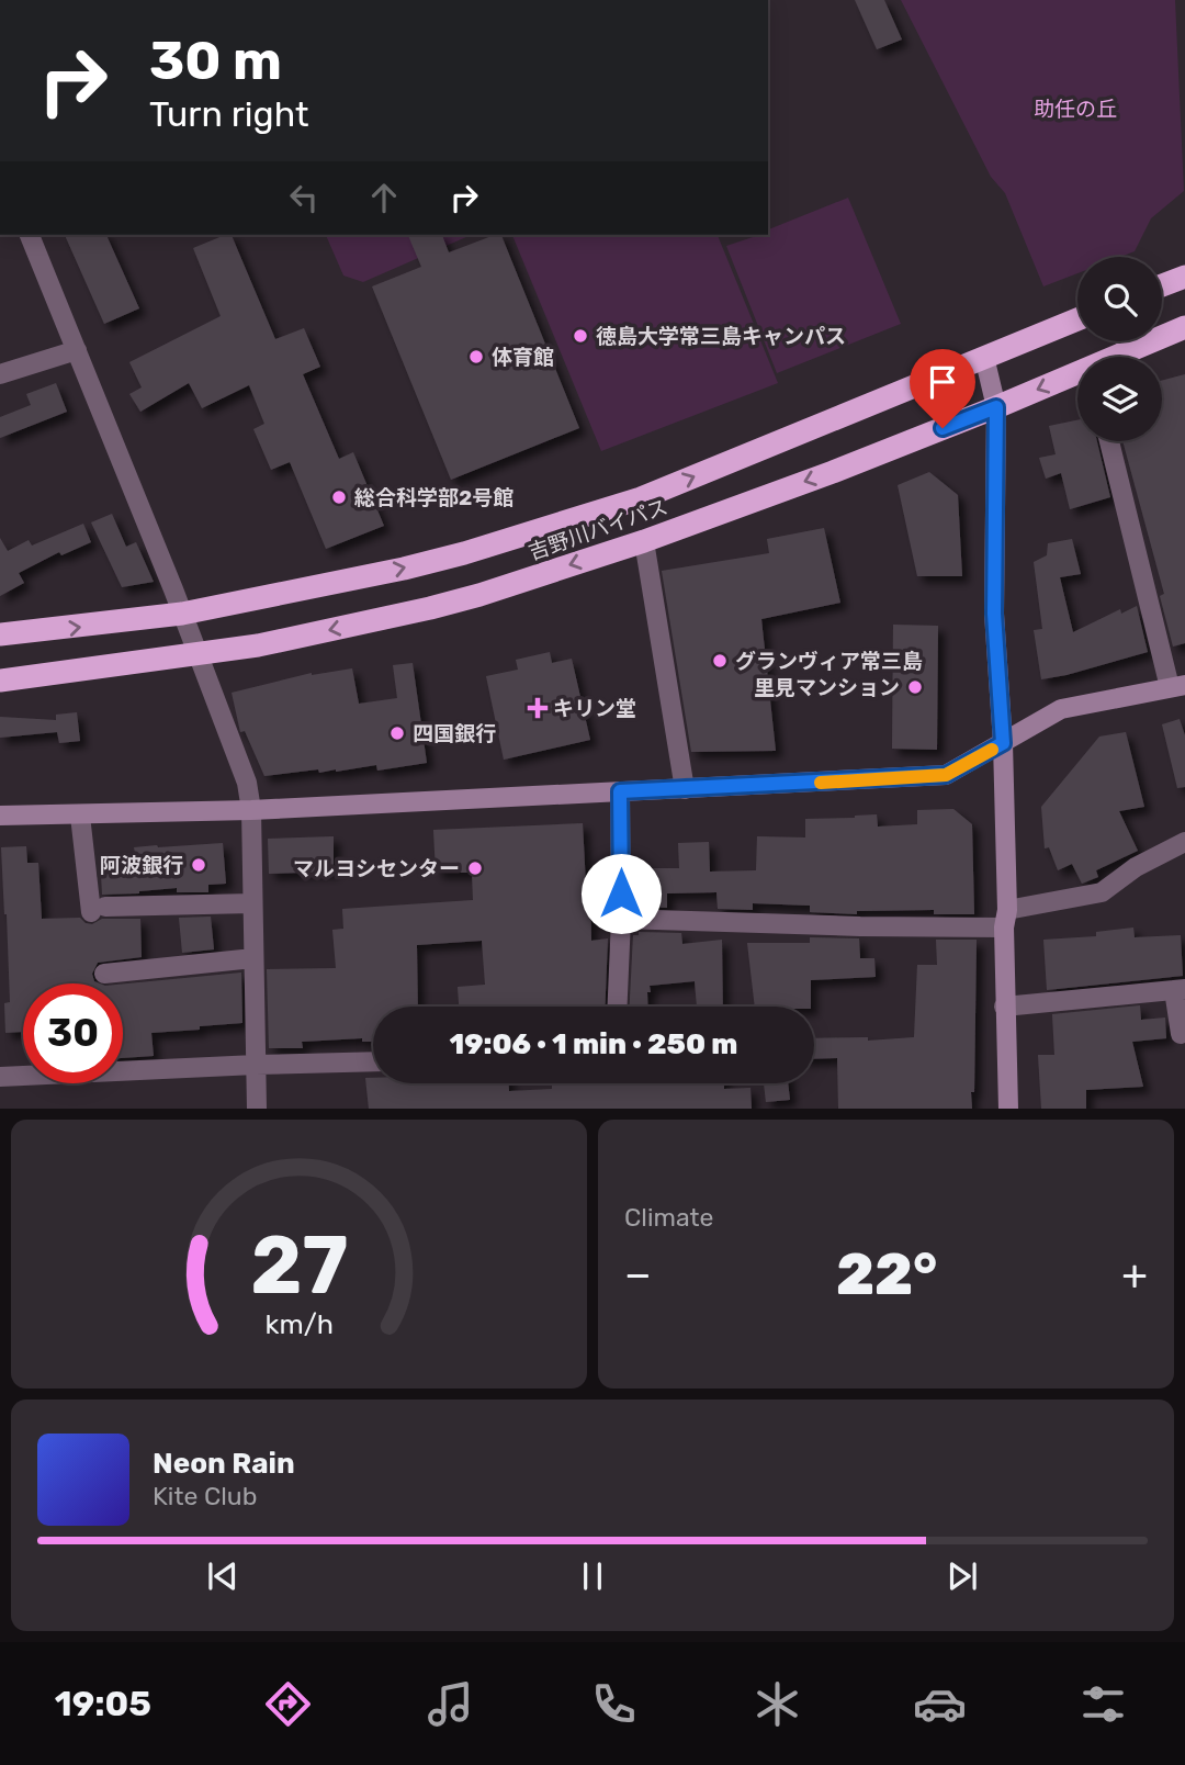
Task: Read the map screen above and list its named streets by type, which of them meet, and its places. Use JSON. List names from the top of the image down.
{
  "streets": {
    "highway": ["吉野川バイパス"]
  },
  "parks": ["助任の丘"],
  "places": {
    "other": [
      "徳島大学常三島キャンパス",
      "体育館",
      "総合科学部2号館",
      "グランヴィア常三島",
      "里見マンション",
      "四国銀行",
      "阿波銀行",
      "マルヨシセンター"
    ],
    "health": ["キリン堂"]
  },
  "page": {
    "turn": ["30 m", "Turn right"],
    "limit": "30",
    "trip": "19:06 · 1 min · 250 m",
    "tile": "Climate",
    "heat": ["−", "22°", "+"],
    "song": ["Neon Rain", "Kite Club"],
    "tabs": "19:05",
    "gauge": ["27", "km/h"]
  }
}
